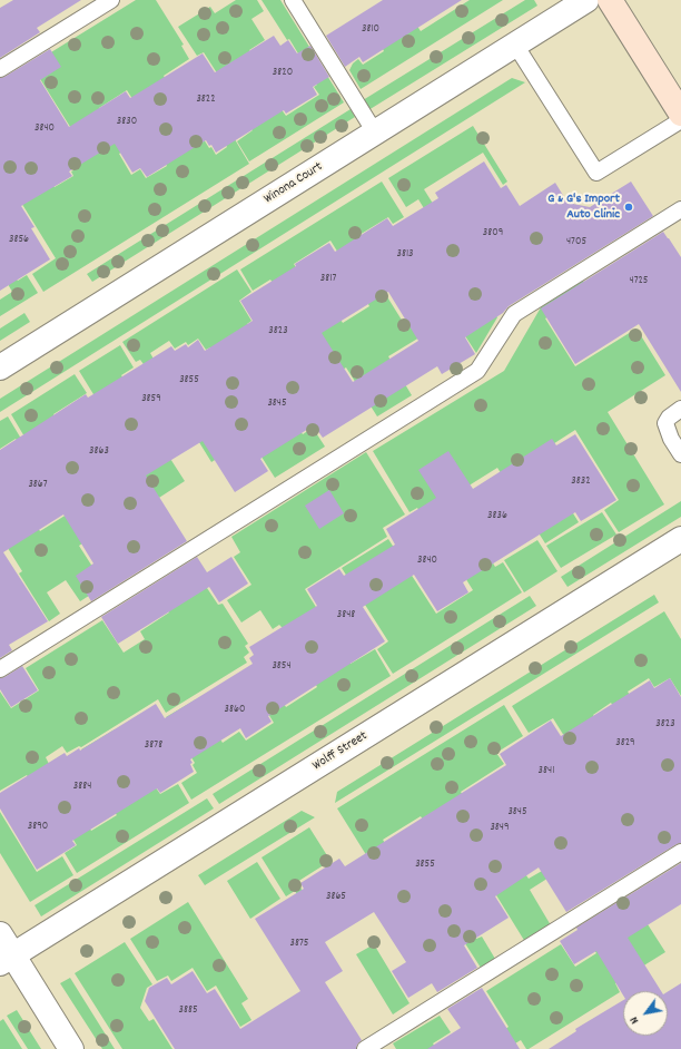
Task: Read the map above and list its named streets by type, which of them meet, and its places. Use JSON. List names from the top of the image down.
{
  "streets": {
    "street": ["Winona Court", "Wolff Street"]
  },
  "places": ["G & G's Import Auto Clinic"],
  "house_numbers": [
    "3810",
    "3820",
    "3822",
    "3830",
    "3840",
    "3809",
    "3856",
    "4705",
    "3813",
    "3817",
    "4725",
    "3823",
    "3855",
    "3859",
    "3845",
    "3863",
    "3832",
    "3867",
    "3836",
    "3840",
    "3848",
    "3854",
    "3860",
    "3823",
    "3829",
    "3878",
    "3841",
    "3884",
    "3845",
    "3890",
    "3849",
    "3855",
    "3865",
    "3875",
    "3885"
  ],
  "north": "bottom left"
}
